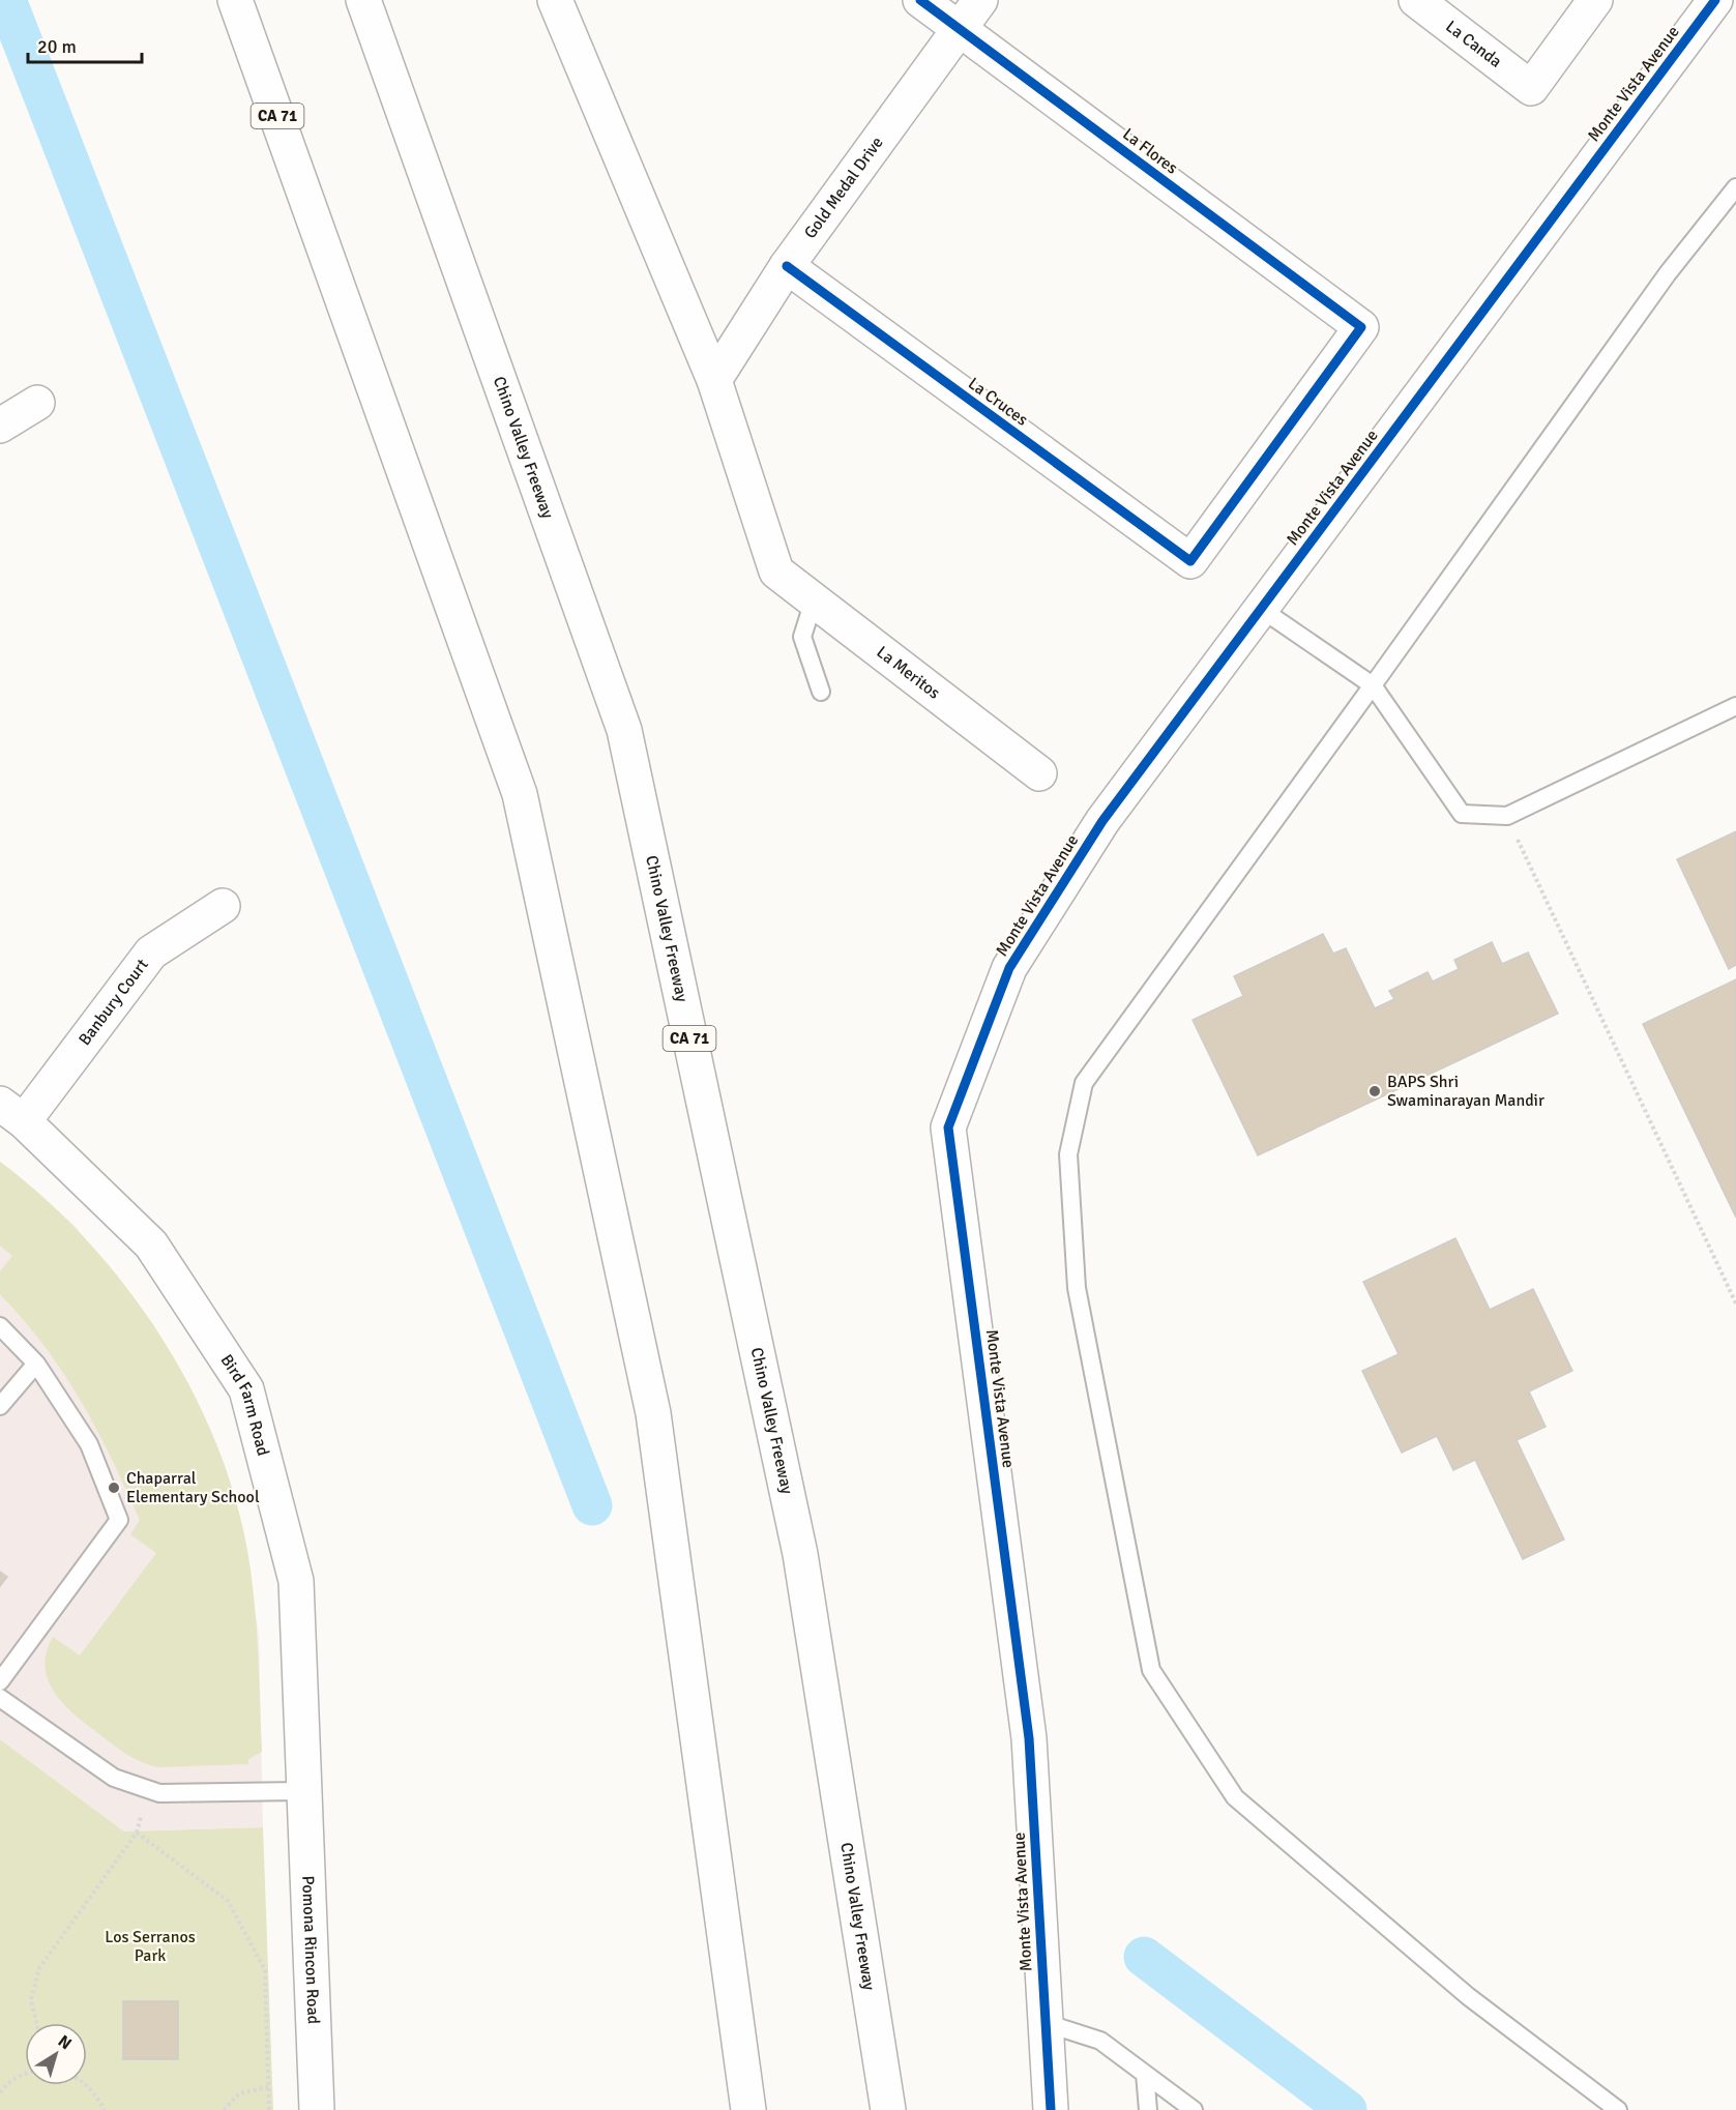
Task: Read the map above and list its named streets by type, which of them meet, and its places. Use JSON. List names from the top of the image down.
{
  "streets": {
    "main road": [
      "La Canda",
      "Monte Vista Avenue",
      "CA 71",
      "La Flores",
      "Gold Medal Drive",
      "La Cruces",
      "Chino Valley Freeway",
      "La Meritos",
      "Banbury Court",
      "Bird Farm Road",
      "Pomona Rincon Road"
    ]
  },
  "crossings": [
    ["La Flores", "Gold Medal Drive"],
    ["La Flores", "La Cruces"],
    ["Gold Medal Drive", "La Cruces"],
    ["Gold Medal Drive", "La Meritos"],
    ["Banbury Court", "Bird Farm Road"],
    ["Bird Farm Road", "Pomona Rincon Road"]
  ],
  "parks": ["Los Serranos Park"],
  "places": ["BAPS Shri Swaminarayan Mandir", "Chaparral Elementary School"],
  "scale_bar": "20 m",
  "north": "top right"
}
